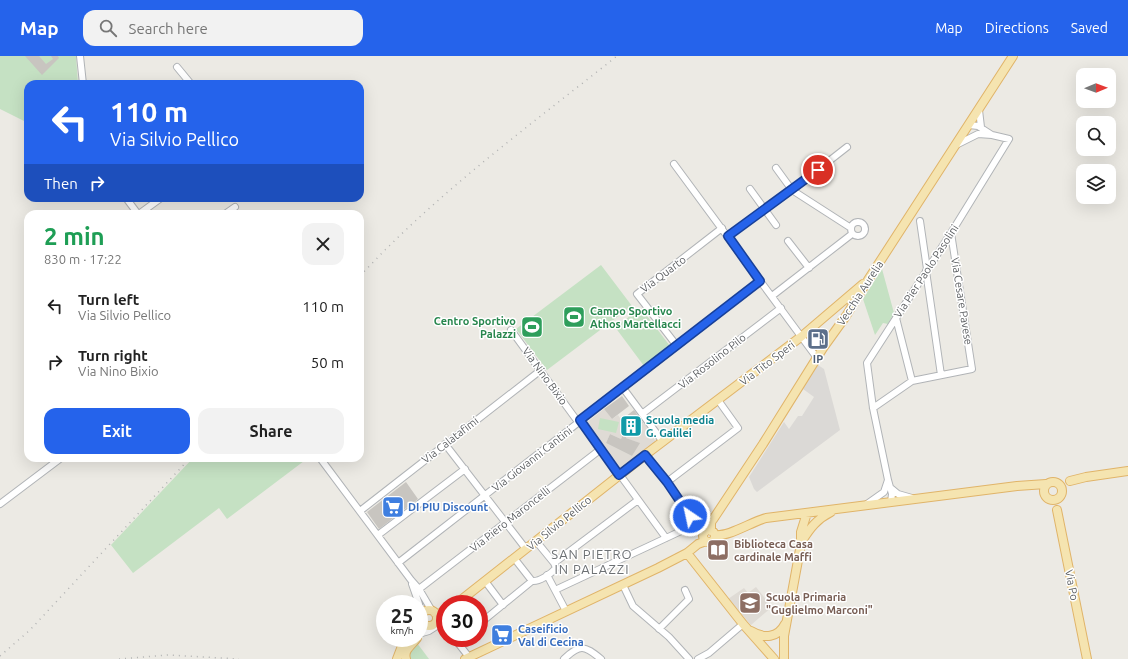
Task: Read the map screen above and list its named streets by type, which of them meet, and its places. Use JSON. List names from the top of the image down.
{
  "streets": {
    "main road": [
      "Vecchia Aurelia",
      "Via Tito Speri",
      "Via Silvio Pellico",
      "Via Po"
    ],
    "street": [
      "Via Pier Paolo Pasolini",
      "Via Quarto",
      "Via Cesare Pavese",
      "Via Rosolino Pilo",
      "Via Nino Bixio",
      "Via Calatafimi",
      "Via Giovanni Cantini",
      "Via Piero Maroncelli"
    ]
  },
  "crossings": [
    ["Via Pier Paolo Pasolini", "Via Cesare Pavese"],
    ["Via Quarto", "Via Giovanni Cantini"],
    ["Vecchia Aurelia", "Via Tito Speri"],
    ["Via Tito Speri", "Via Silvio Pellico"],
    ["Via Nino Bixio", "Via Calatafimi"],
    ["Via Nino Bixio", "Via Giovanni Cantini"],
    ["Via Nino Bixio", "Via Piero Maroncelli"],
    ["Via Nino Bixio", "Via Silvio Pellico"]
  ],
  "districts": ["SAN PIETRO IN PALAZZI"],
  "places": {
    "sports": ["Campo Sportivo Athos Martellacci", "Centro Sportivo Palazzi"],
    "fuel station": ["IP"],
    "building": ["Scuola media G. Galilei"],
    "supermarket": ["DI PIU Discount", "Caseificio Val di Cecina"],
    "library": ["Biblioteca Casa cardinale Maffi"],
    "school or university": ["Scuola Primaria \"Guglielmo Marconi\""]
  },
  "north": "right",
  "page": {
    "header": "Map",
    "search": "Search here",
    "nav": ["Map", "Directions", "Saved"],
    "turn": ["110 m", "Via Silvio Pellico"],
    "then": "Then",
    "heading": ["2 min", "830 m · 17:22"],
    "list": [
      {
        "name": "Turn left",
        "note": "Via Silvio Pellico",
        "value": "110 m"
      },
      {
        "name": "Turn right",
        "note": "Via Nino Bixio",
        "value": "50 m"
      }
    ],
    "buttons": ["Exit", "Share"],
    "speed": "25 km/h",
    "limit": "30"
  }
}
